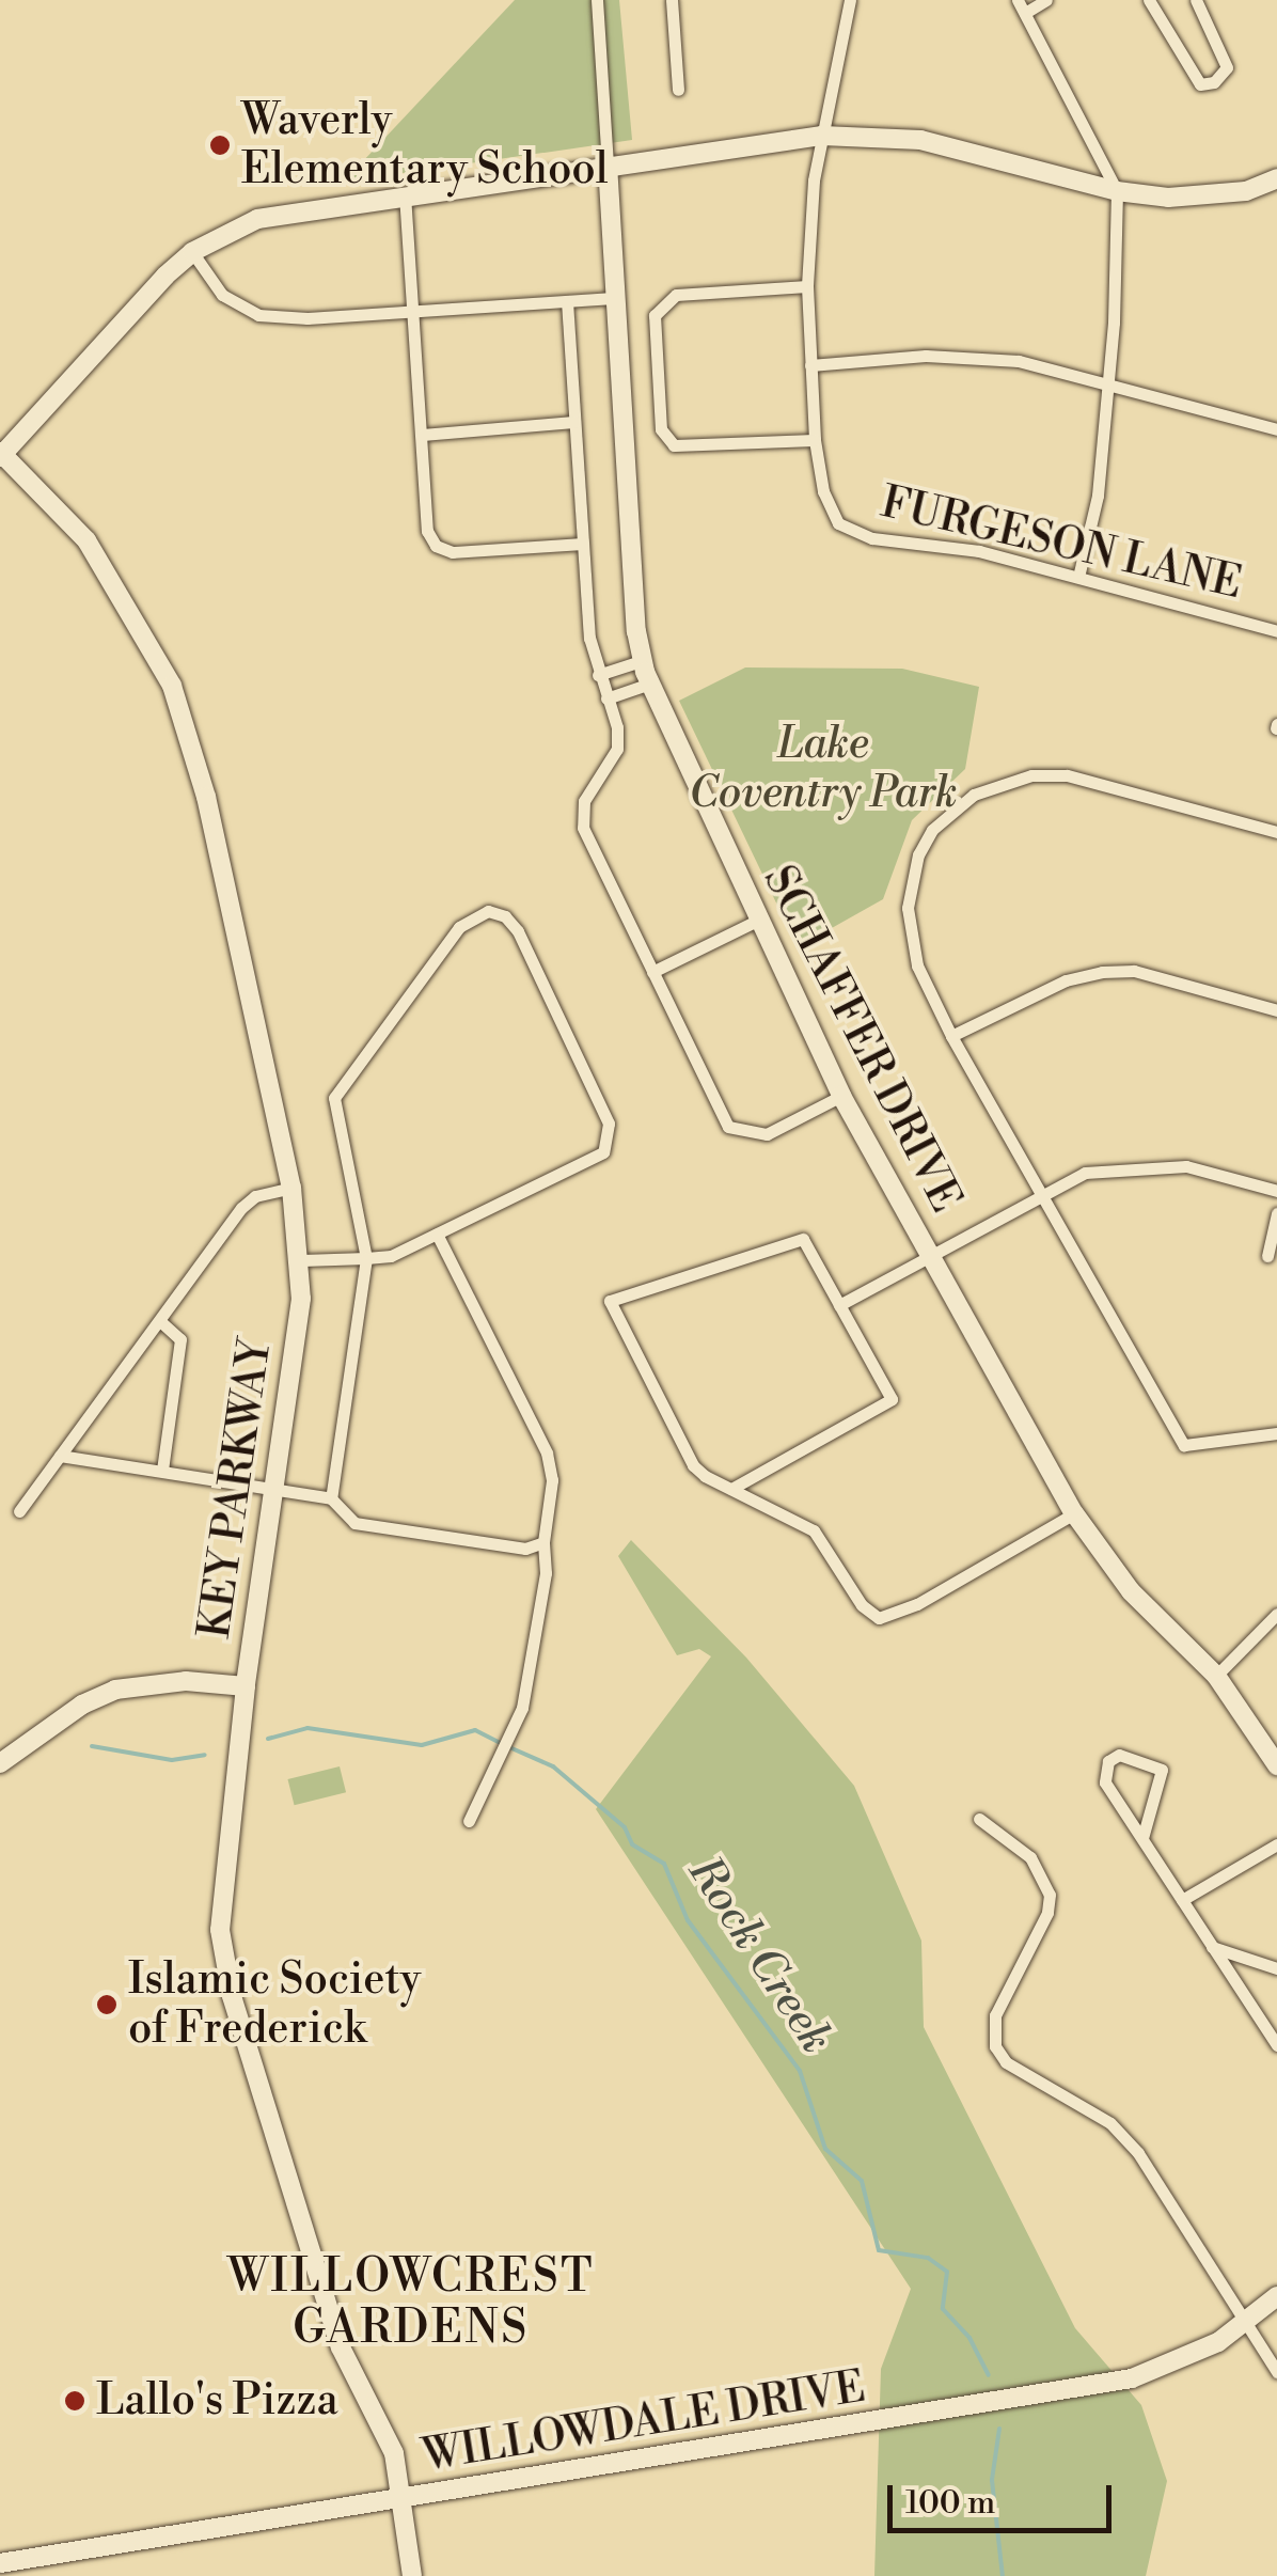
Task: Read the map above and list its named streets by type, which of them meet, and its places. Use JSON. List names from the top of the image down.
{
  "streets": {
    "street": [
      "FURGESON LANE",
      "SCHAFFER DRIVE",
      "KEY PARKWAY",
      "WILLOWDALE DRIVE"
    ]
  },
  "crossings": [
    ["KEY PARKWAY", "WILLOWDALE DRIVE"]
  ],
  "districts": ["WILLOWCREST GARDENS"],
  "water": ["Rock Creek"],
  "parks": ["Lake Coventry Park"],
  "places": ["Waverly Elementary School", "Islamic Society of Frederick", "Lallo's Pizza"],
  "scale_bar": "100 m"
}
